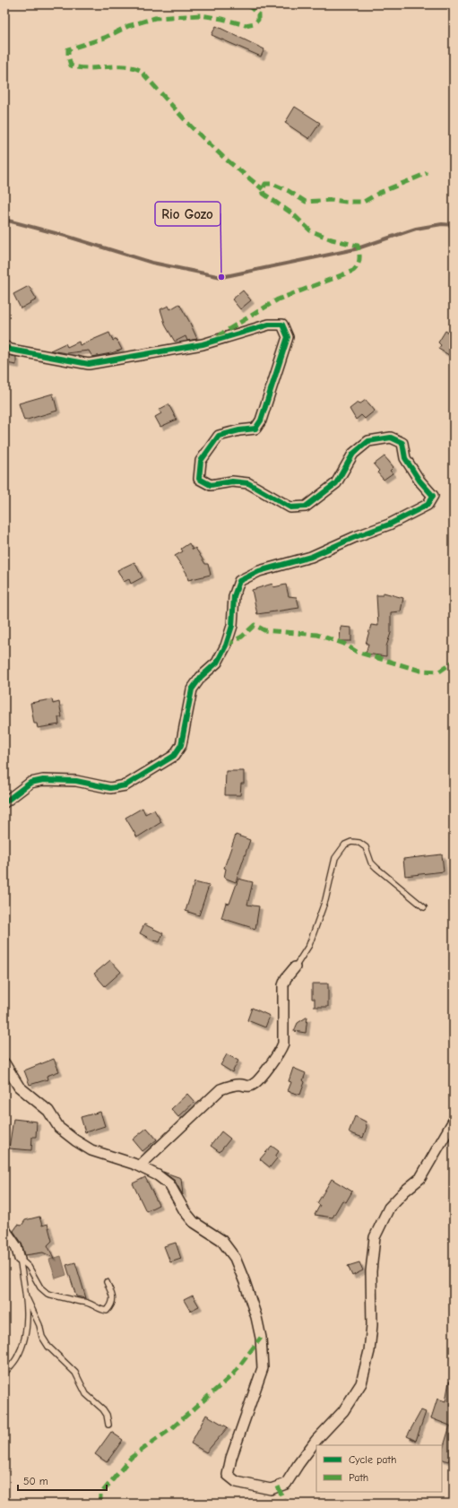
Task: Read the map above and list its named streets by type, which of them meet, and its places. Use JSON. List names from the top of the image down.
{
  "places": ["Rio Gozo"],
  "legend": ["Cycle path", "Path"],
  "scale_bar": "50 m"
}
